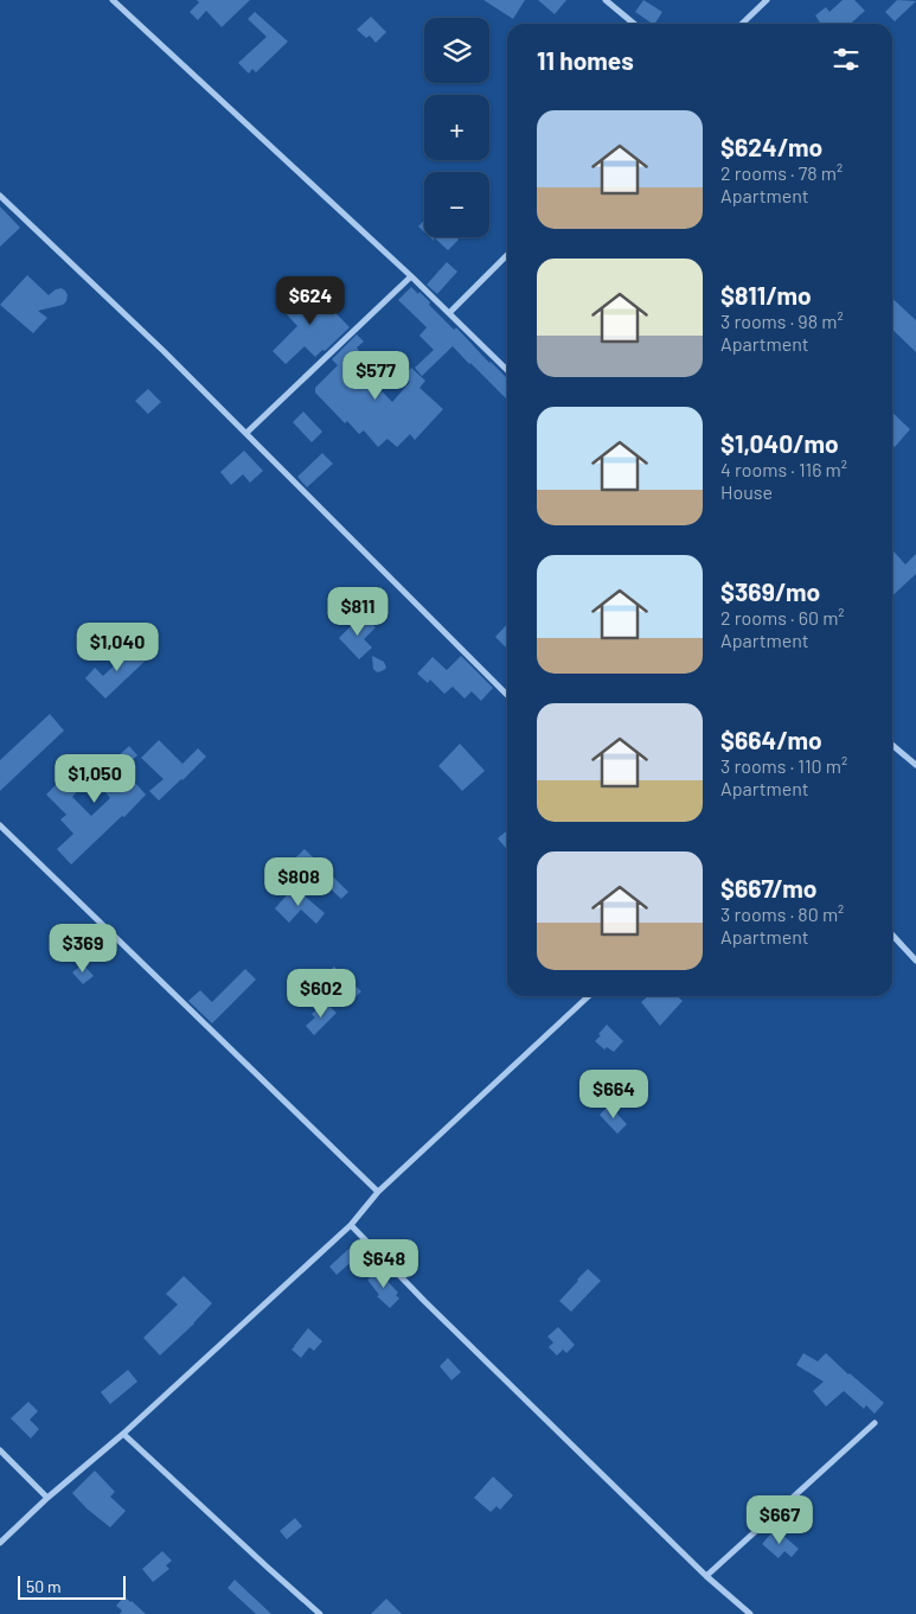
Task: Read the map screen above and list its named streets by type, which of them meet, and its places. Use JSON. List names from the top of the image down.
{
  "scale_bar": "50 m",
  "page": {
    "map_buttons": ["+", "−"],
    "heading": "11 homes",
    "list": [
      {
        "name": "$624/mo",
        "note": "2 rooms · 78 m² · Apartment"
      },
      {
        "name": "$811/mo",
        "note": "3 rooms · 98 m² · Apartment"
      },
      {
        "name": "$1,040/mo",
        "note": "4 rooms · 116 m² · House"
      },
      {
        "name": "$369/mo",
        "note": "2 rooms · 60 m² · Apartment"
      },
      {
        "name": "$664/mo",
        "note": "3 rooms · 110 m² · Apartment"
      },
      {
        "name": "$667/mo",
        "note": "3 rooms · 80 m² · Apartment"
      }
    ],
    "price": [
      "$624",
      "$577",
      "$811",
      "$1,040",
      "$1,050",
      "$808",
      "$369",
      "$602",
      "$664",
      "$648",
      "$667"
    ],
    "scale": "50 m"
  }
}
